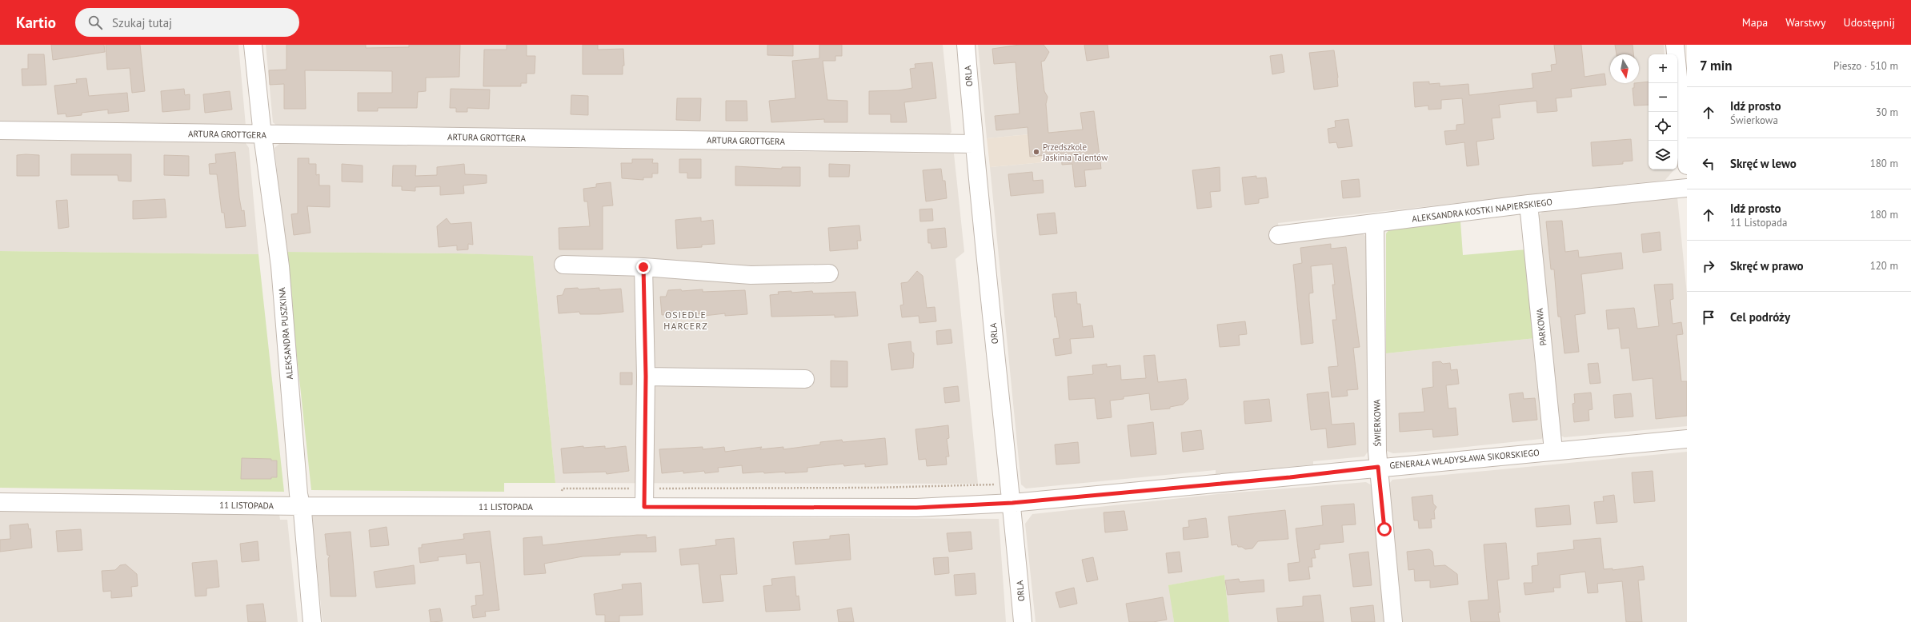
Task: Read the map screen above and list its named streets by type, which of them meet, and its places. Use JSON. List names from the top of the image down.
{
  "streets": {
    "street": [
      "ORLA",
      "ARTURA GROTTGERA",
      "ALEKSANDRA KOSTKI NAPIERSKIEGO",
      "PARKOWA",
      "ALEKSANDRA PUSZKINA",
      "ŚWIERKOWA",
      "GENERAŁA WŁADYSŁAWA SIKORSKIEGO",
      "11 LISTOPADA"
    ]
  },
  "crossings": [
    ["ORLA", "ARTURA GROTTGERA"],
    ["ORLA", "GENERAŁA WŁADYSŁAWA SIKORSKIEGO"],
    ["ORLA", "11 LISTOPADA"],
    ["ARTURA GROTTGERA", "ALEKSANDRA PUSZKINA"],
    ["ALEKSANDRA KOSTKI NAPIERSKIEGO", "PARKOWA"],
    ["ALEKSANDRA KOSTKI NAPIERSKIEGO", "ŚWIERKOWA"],
    ["PARKOWA", "GENERAŁA WŁADYSŁAWA SIKORSKIEGO"],
    ["ALEKSANDRA PUSZKINA", "11 LISTOPADA"],
    ["ŚWIERKOWA", "GENERAŁA WŁADYSŁAWA SIKORSKIEGO"],
    ["GENERAŁA WŁADYSŁAWA SIKORSKIEGO", "11 LISTOPADA"]
  ],
  "districts": ["OSIEDLE HARCERZ"],
  "places": ["Przedszkole Jaskinia Talentów"],
  "north": "bottom",
  "page": {
    "header": "Kartio",
    "search": "Szukaj tutaj",
    "nav": ["Mapa", "Warstwy", "Udostępnij"],
    "heading": ["7 min", "Pieszo · 510 m"],
    "map_buttons": ["+", "−"],
    "list": [
      ["Idź prosto", "Świerkowa", "30 m"],
      ["Skręć w lewo", "180 m"],
      ["Idź prosto", "11 Listopada", "180 m"],
      ["Skręć w prawo", "120 m"],
      "Cel podróży"
    ]
  }
}
